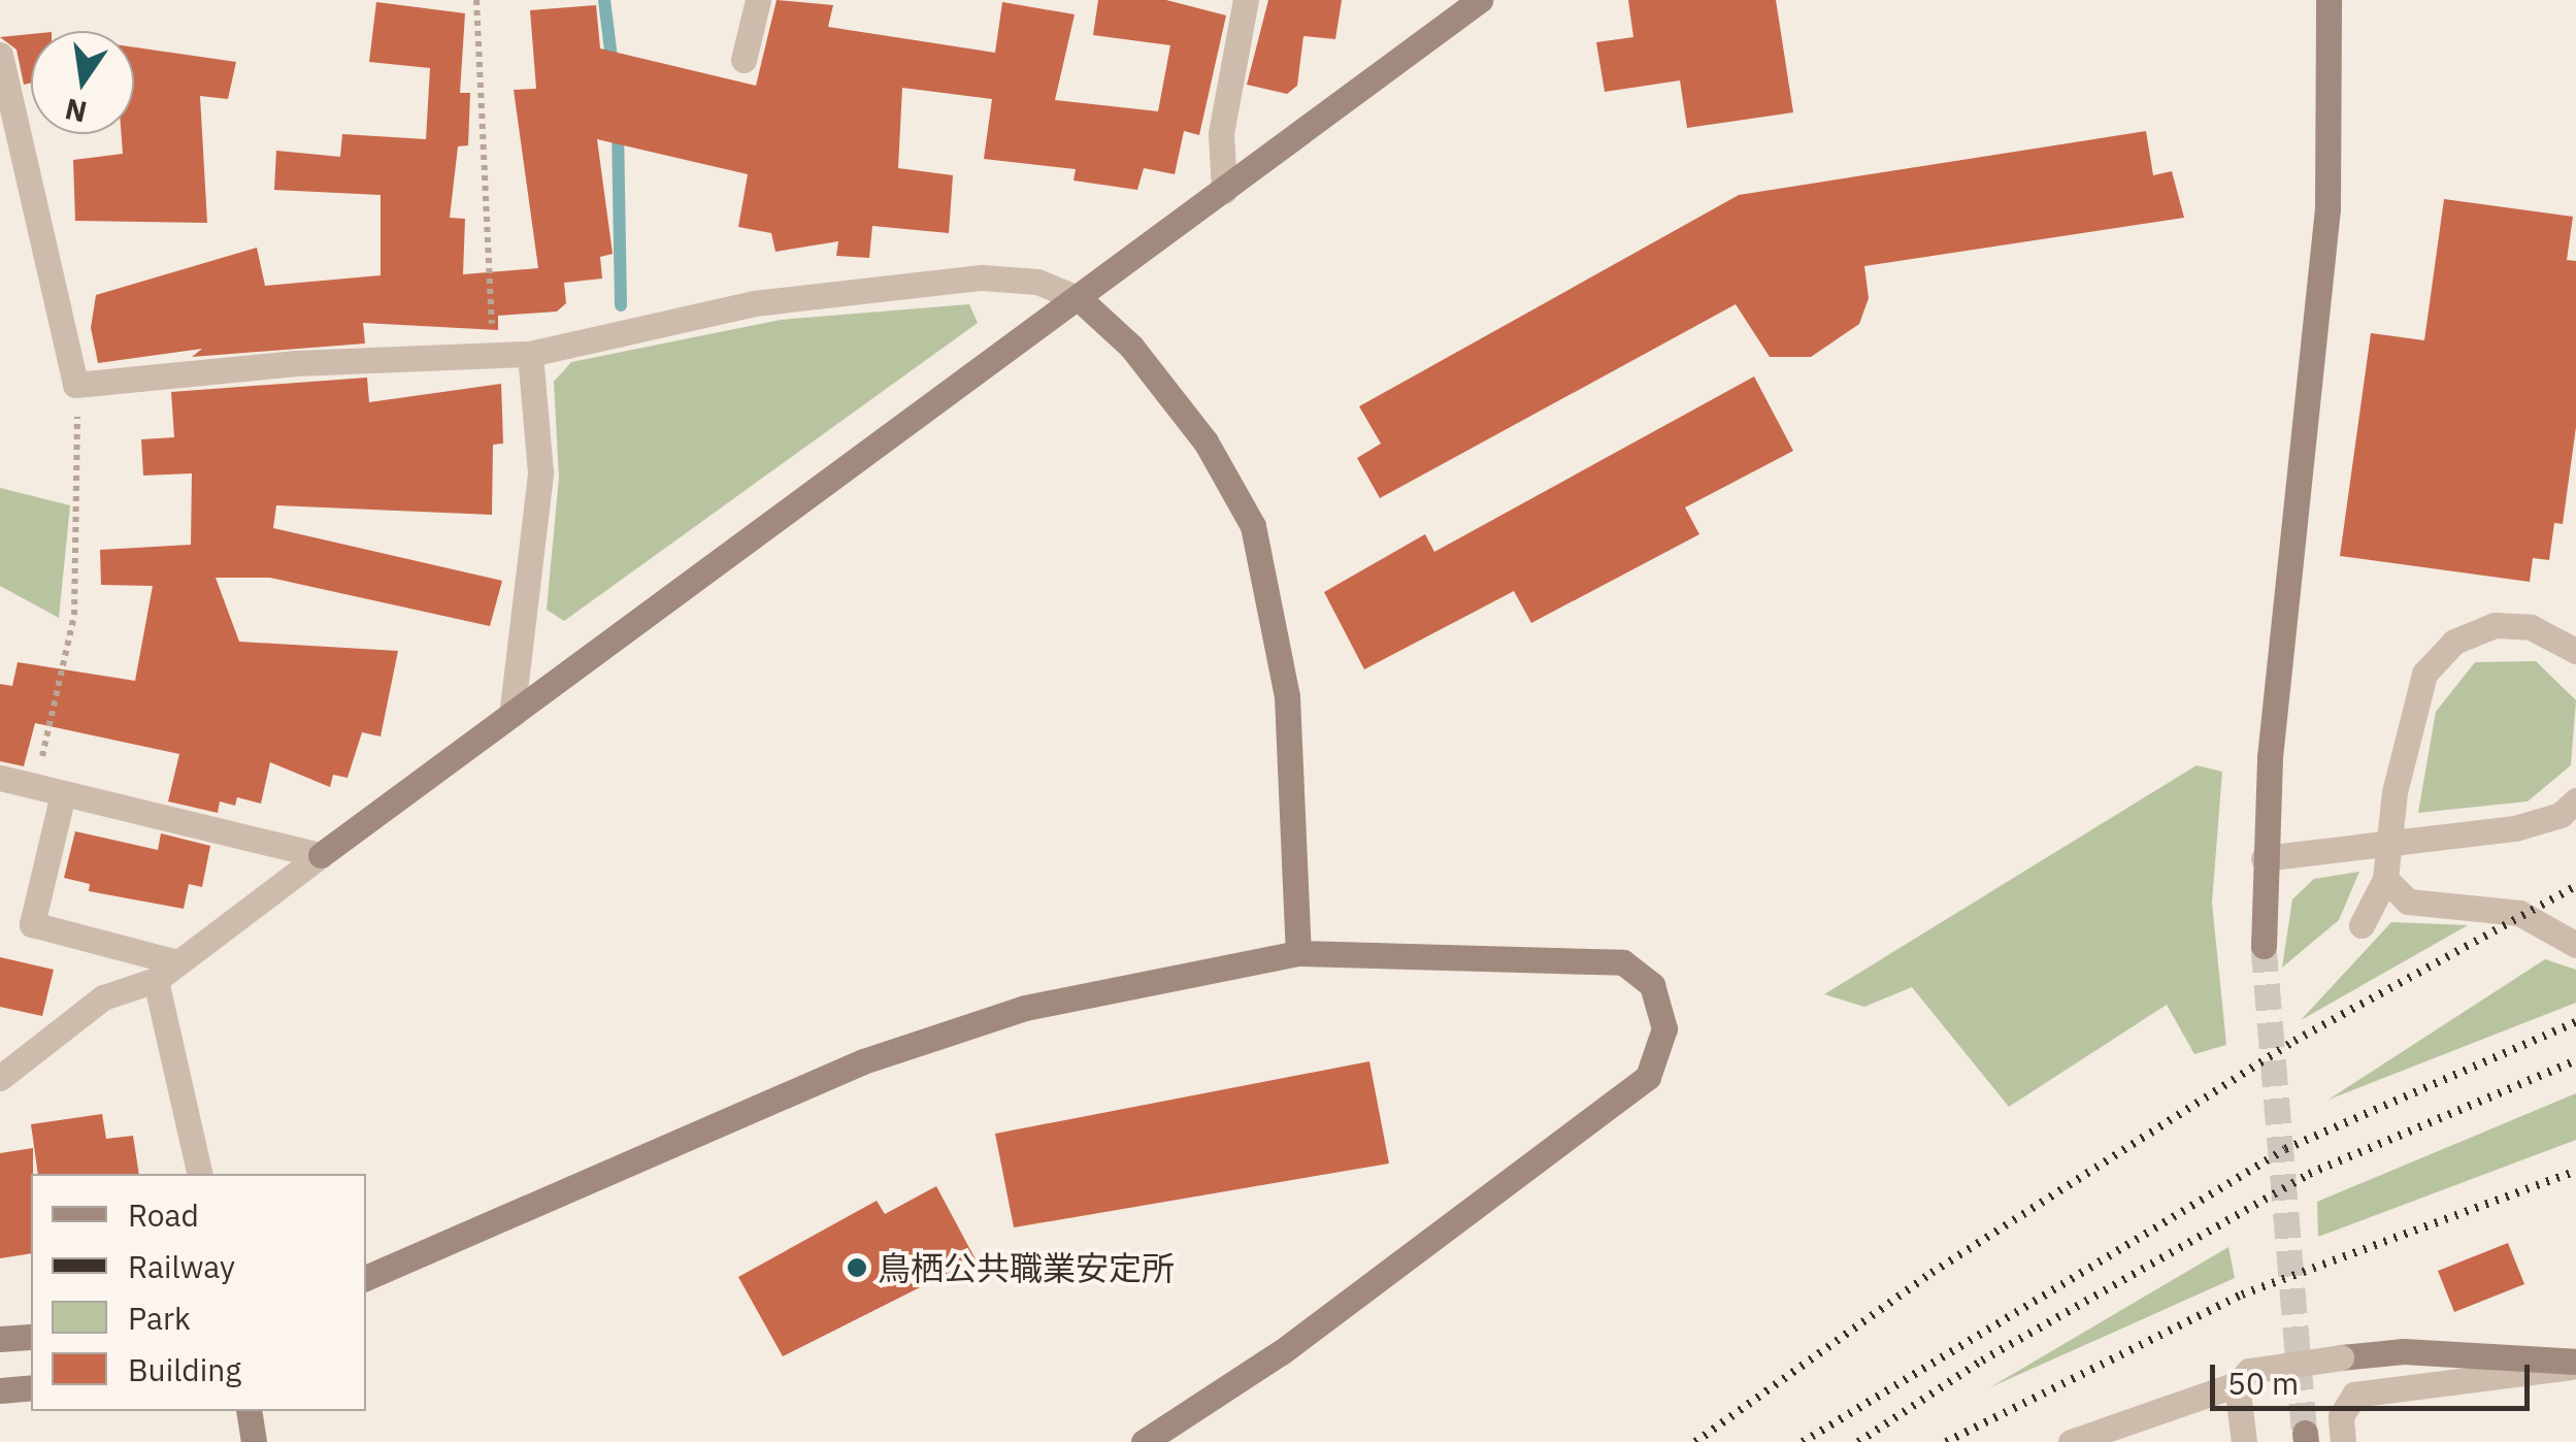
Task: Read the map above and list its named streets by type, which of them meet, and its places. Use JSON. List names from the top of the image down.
{
  "places": ["鳥栖公共職業安定所"],
  "legend": [
    "Road",
    "Railway",
    "Park",
    "Building"
  ],
  "scale_bar": "50 m",
  "north": "bottom"
}
